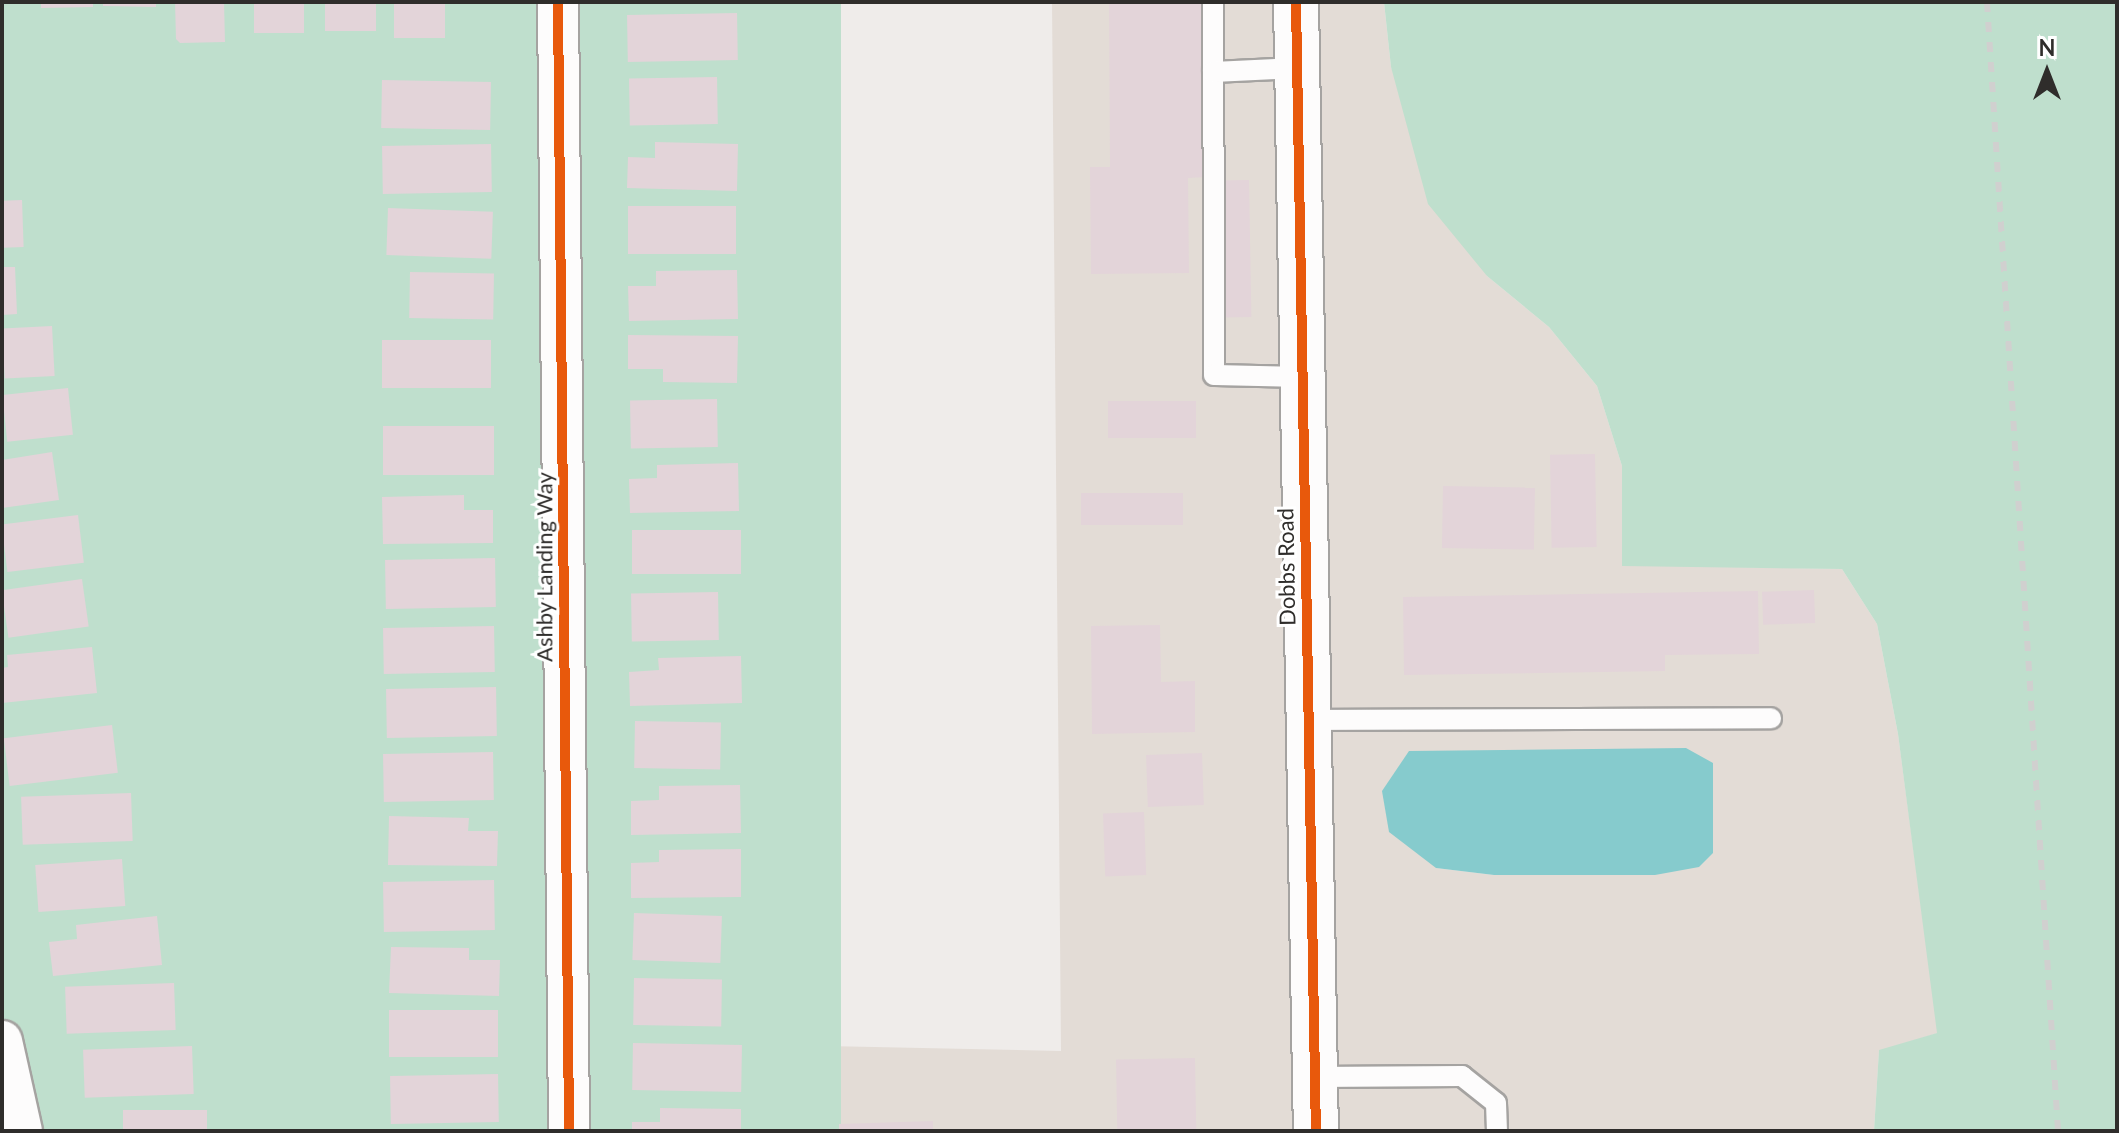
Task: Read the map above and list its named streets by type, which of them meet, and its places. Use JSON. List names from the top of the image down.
{
  "streets": {
    "street": ["Ashby Landing Way", "Dobbs Road"]
  },
  "north": "top"
}
